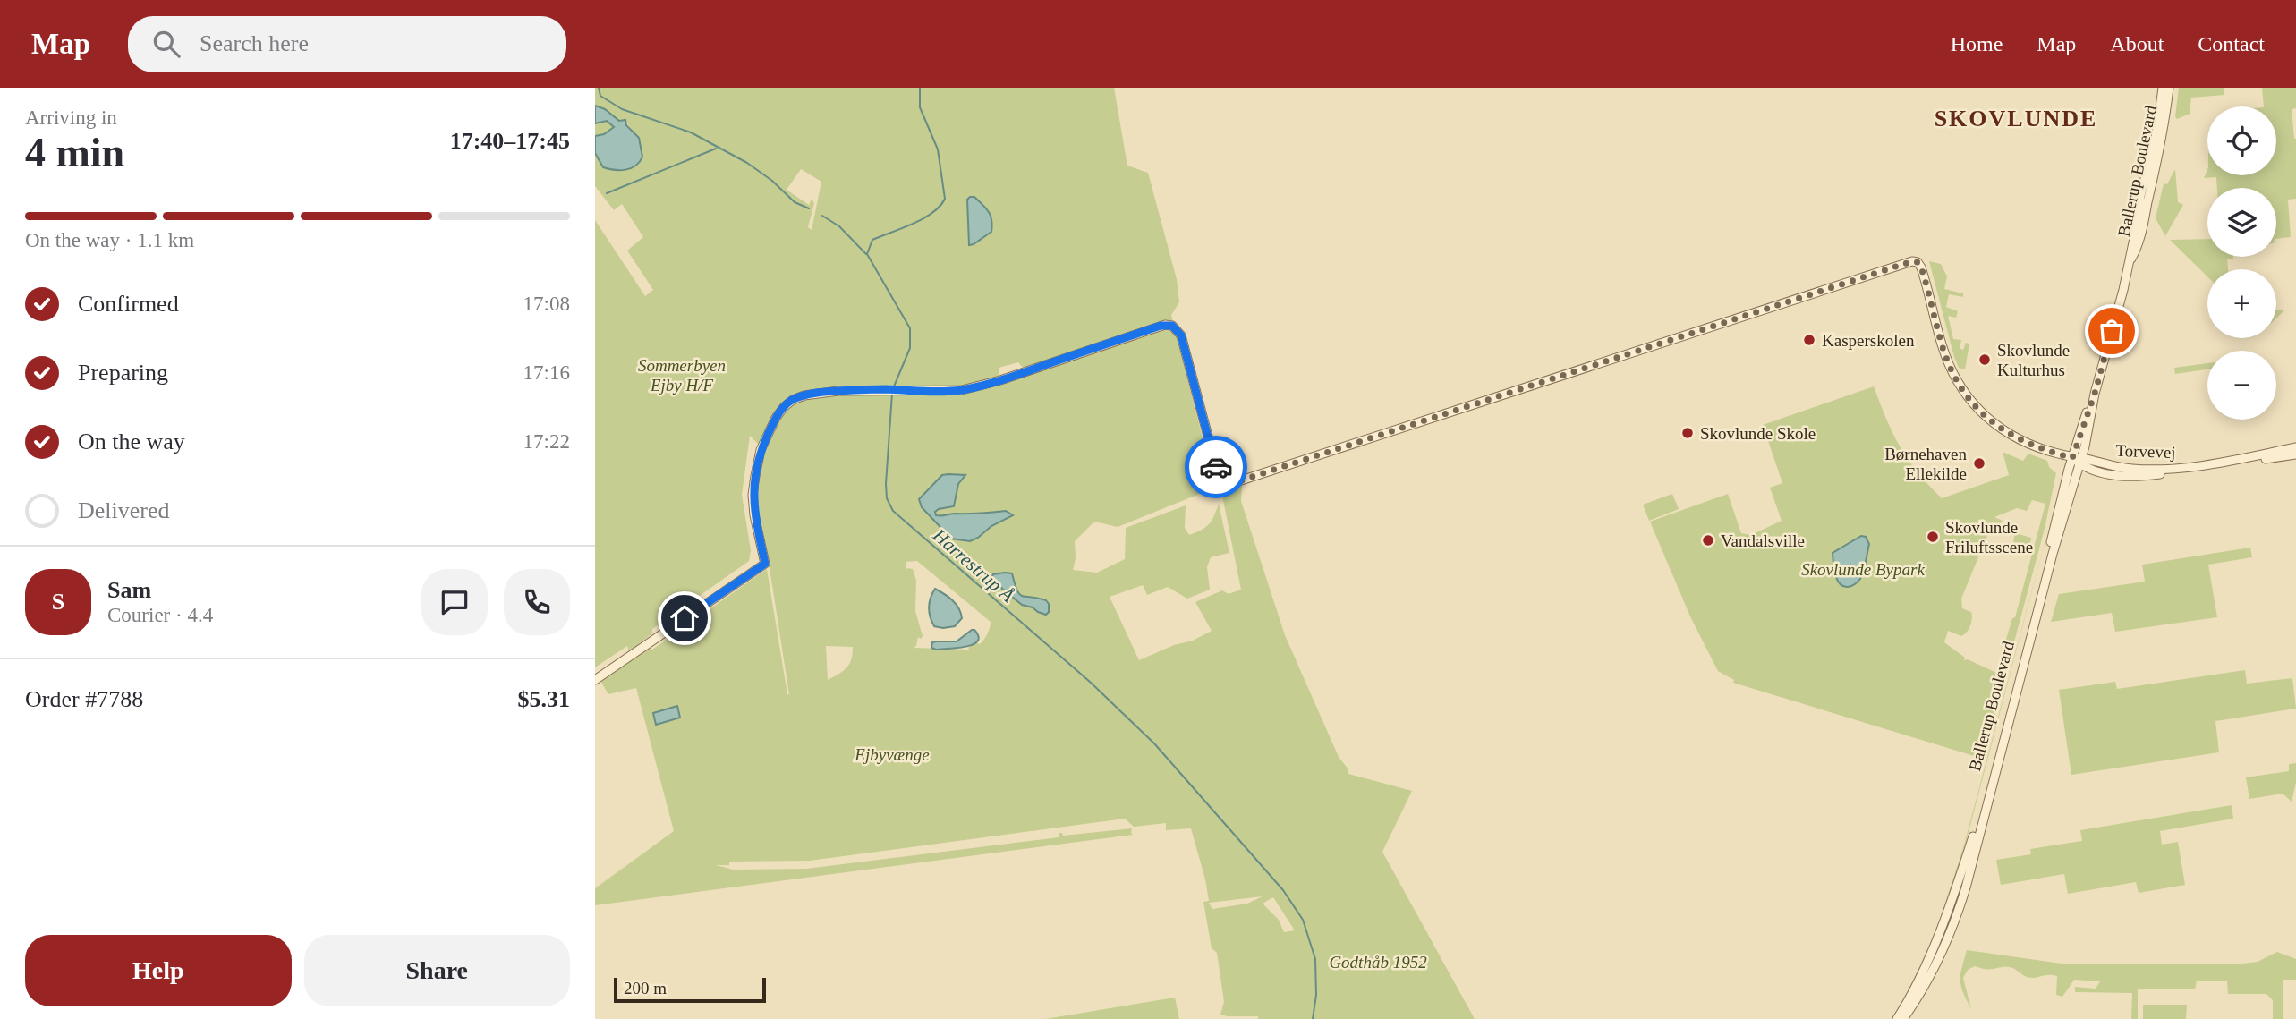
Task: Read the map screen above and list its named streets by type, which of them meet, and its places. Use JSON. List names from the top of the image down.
{
  "streets": {
    "street": ["Ballerup Boulevard", "Torvevej"]
  },
  "crossings": [
    ["Ballerup Boulevard", "Torvevej"]
  ],
  "districts": ["SKOVLUNDE"],
  "water": ["Harrestrup Å"],
  "parks": [
    "Sommerbyen Ejby H/F",
    "Skovlunde Bypark",
    "Ejbyvænge",
    "Godthåb 1952"
  ],
  "places": [
    "Kasperskolen",
    "Skovlunde Kulturhus",
    "Skovlunde Skole",
    "Børnehaven Ellekilde",
    "Skovlunde Friluftsscene",
    "Vandalsville"
  ],
  "scale_bar": "200 m",
  "page": {
    "header": "Map",
    "search": "Search here",
    "nav": [
      "Home",
      "Map",
      "About",
      "Contact"
    ],
    "heading": ["4 min", "Arriving in", "17:40–17:45"],
    "panel": [
      "Sam",
      "Courier · 4.4",
      "Order #7788",
      "$5.31"
    ],
    "map_buttons": ["+", "−"],
    "bar": "On the way · 1.1 km",
    "list": [
      ["Confirmed", "17:08"],
      ["Preparing", "17:16"],
      ["On the way", "17:22"],
      "Delivered"
    ],
    "round": "S",
    "buttons": ["Help", "Share"],
    "scale": "200 m"
  }
}
